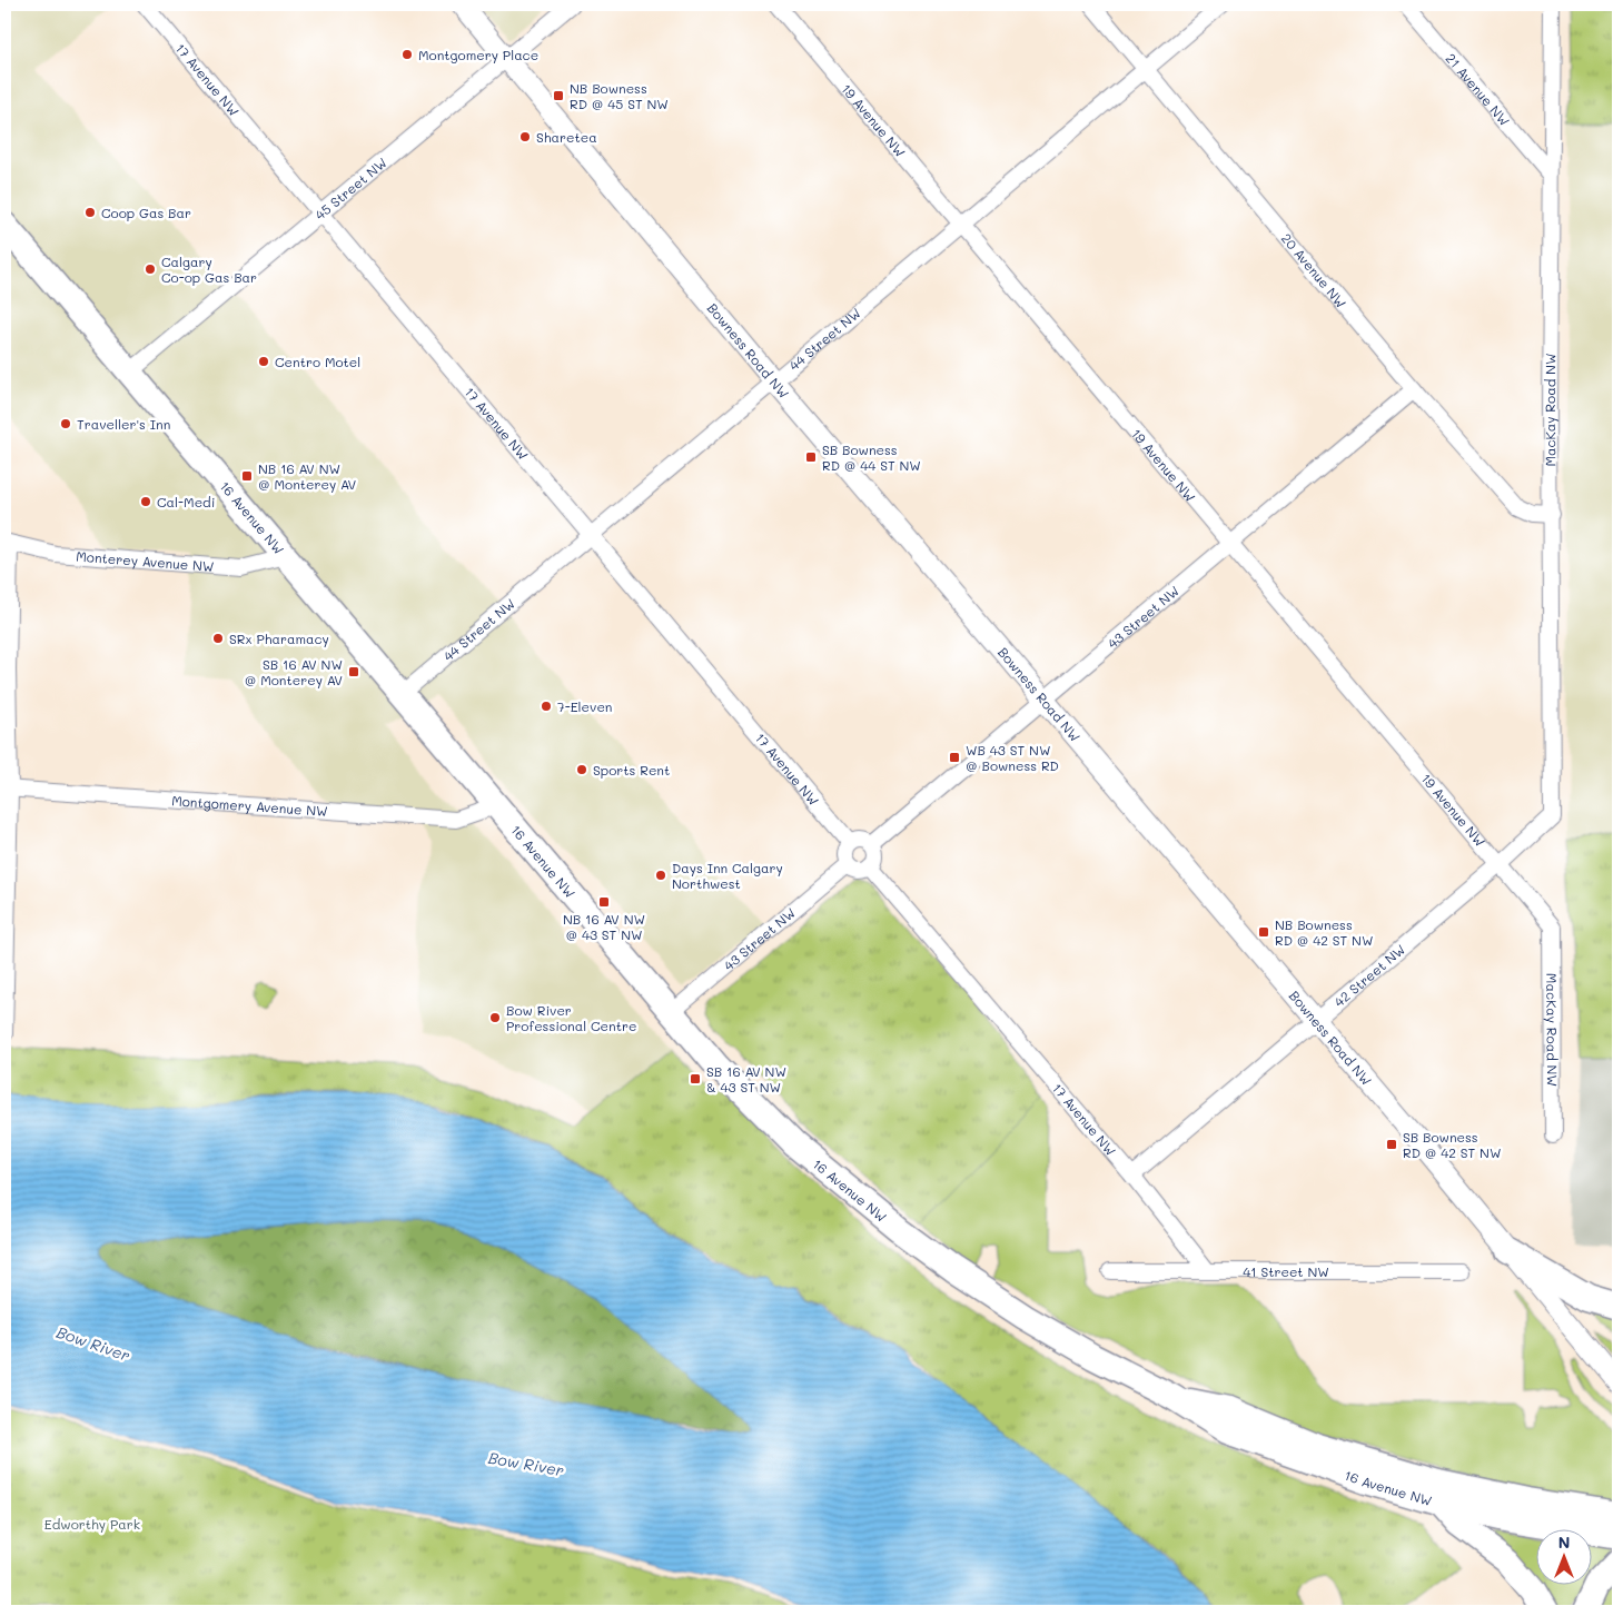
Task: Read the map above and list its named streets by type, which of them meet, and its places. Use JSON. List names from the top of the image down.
{
  "streets": {
    "highway": ["16 Avenue NW"],
    "street": [
      "17 Avenue NW",
      "21 Avenue NW",
      "19 Avenue NW",
      "45 Street NW",
      "20 Avenue NW",
      "44 Street NW",
      "Bowness Road NW",
      "MacKay Road NW",
      "Monterey Avenue NW",
      "43 Street NW",
      "Montgomery Avenue NW",
      "42 Street NW",
      "41 Street NW"
    ]
  },
  "crossings": [
    ["17 Avenue NW", "45 Street NW"],
    ["17 Avenue NW", "44 Street NW"],
    ["17 Avenue NW", "43 Street NW"],
    ["17 Avenue NW", "42 Street NW"],
    ["17 Avenue NW", "41 Street NW"],
    ["21 Avenue NW", "MacKay Road NW"],
    ["19 Avenue NW", "44 Street NW"],
    ["19 Avenue NW", "MacKay Road NW"],
    ["19 Avenue NW", "43 Street NW"],
    ["19 Avenue NW", "42 Street NW"],
    ["45 Street NW", "Bowness Road NW"],
    ["45 Street NW", "16 Avenue NW"],
    ["20 Avenue NW", "44 Street NW"],
    ["20 Avenue NW", "MacKay Road NW"],
    ["20 Avenue NW", "43 Street NW"],
    ["44 Street NW", "Bowness Road NW"],
    ["44 Street NW", "16 Avenue NW"],
    ["Bowness Road NW", "43 Street NW"],
    ["Bowness Road NW", "42 Street NW"],
    ["MacKay Road NW", "42 Street NW"],
    ["16 Avenue NW", "Monterey Avenue NW"],
    ["16 Avenue NW", "43 Street NW"],
    ["16 Avenue NW", "Montgomery Avenue NW"]
  ],
  "water": ["Bow River"],
  "parks": ["Edworthy Park"],
  "places": {
    "other": [
      "Montgomery Place",
      "Sharetea",
      "Coop Gas Bar",
      "Calgary Co-op Gas Bar",
      "Centro Motel",
      "Traveller's Inn",
      "Cal-Medi",
      "SRx Pharamacy",
      "7-Eleven",
      "Sports Rent",
      "Days Inn Calgary Northwest",
      "Bow River Professional Centre"
    ],
    "transit": [
      "NB Bowness RD @ 45 ST NW",
      "SB Bowness RD @ 44 ST NW",
      "NB 16 AV NW @ Monterey AV",
      "SB 16 AV NW @ Monterey AV",
      "WB 43 ST NW @ Bowness RD",
      "NB 16 AV NW @ 43 ST NW",
      "NB Bowness RD @ 42 ST NW",
      "SB 16 AV NW & 43 ST NW",
      "SB Bowness RD @ 42 ST NW"
    ]
  },
  "north": "top"
}
